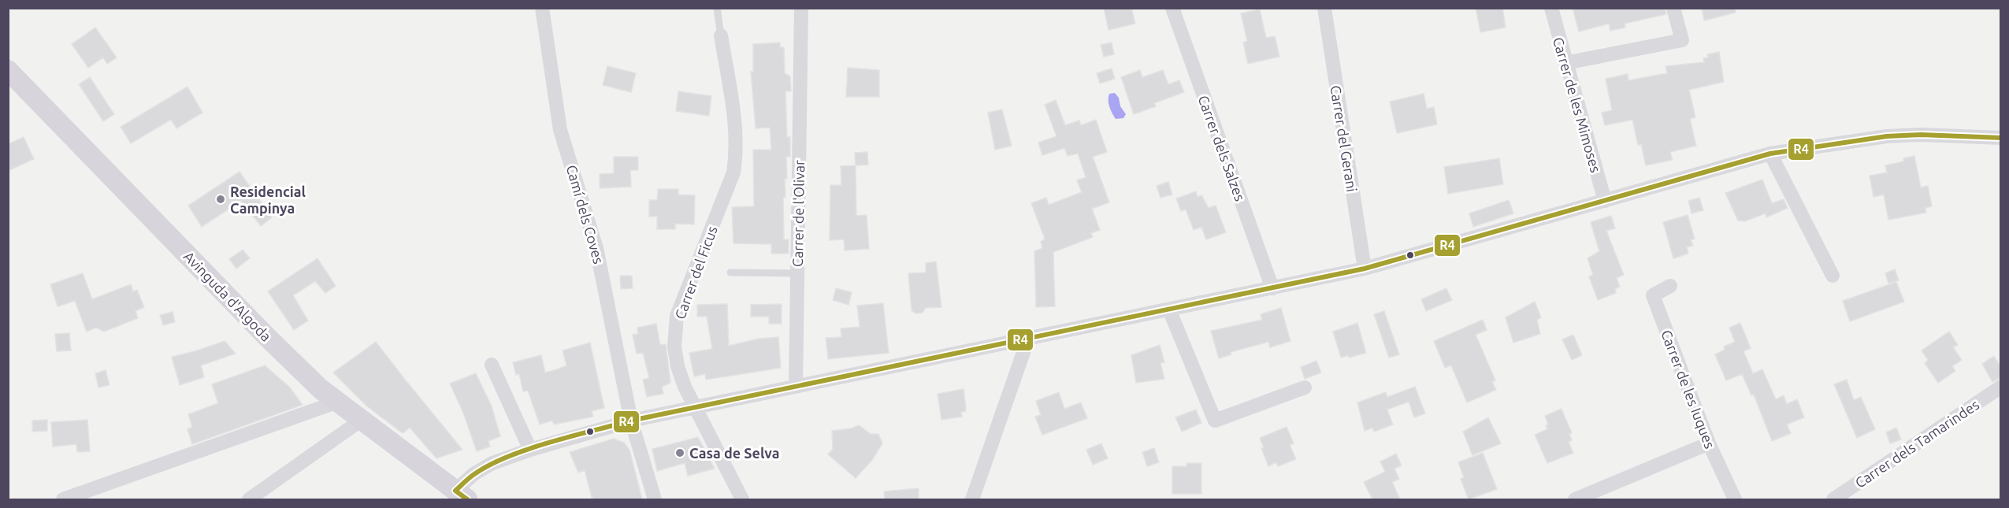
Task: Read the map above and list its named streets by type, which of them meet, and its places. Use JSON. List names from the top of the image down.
{
  "streets": {
    "street": [
      "Carrer de les Mimoses",
      "Carrer del Gerani",
      "Carrer dels Salzes",
      "Carrer de l'Olivar",
      "Camí dels Coves",
      "Carrer del Ficus",
      "Avinguda d'Algoda",
      "Carrer de les Iuques",
      "Carrer dels Tamarindes"
    ]
  },
  "places": ["Residencial Campinya", "Casa de Selva"],
  "lines": ["transit line R4"]
}
